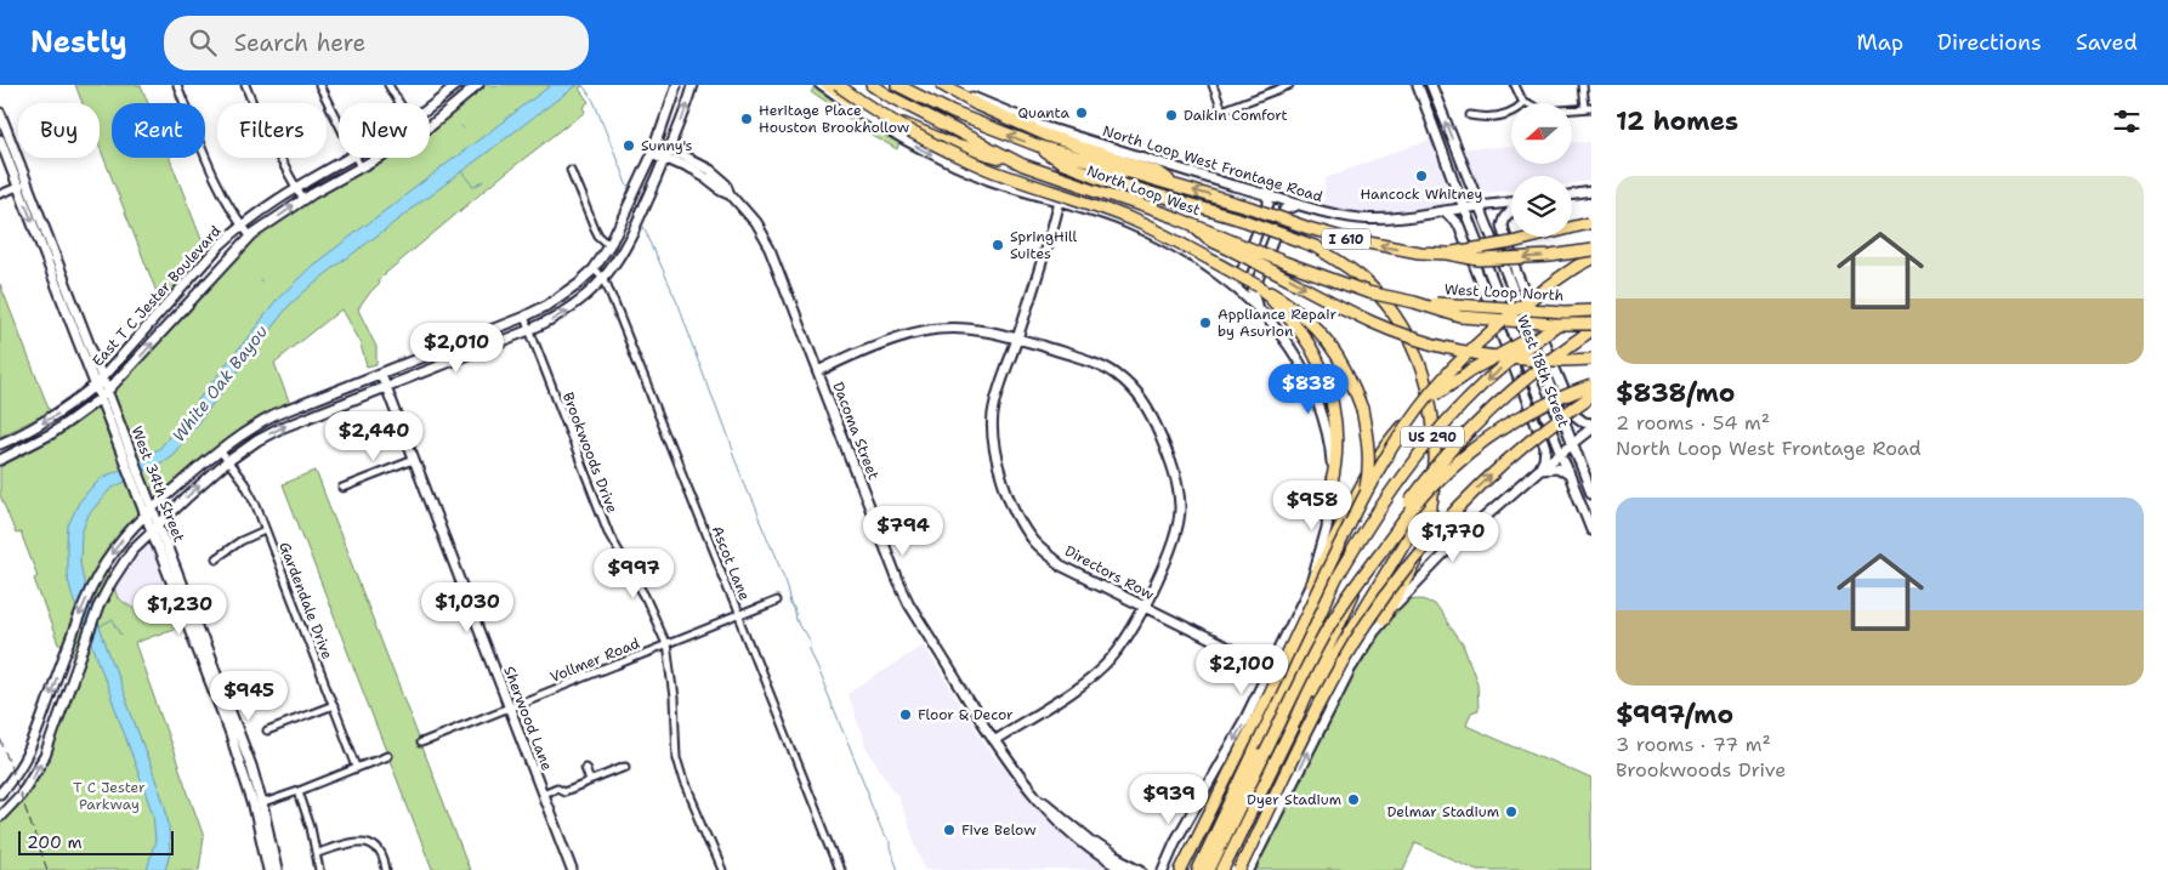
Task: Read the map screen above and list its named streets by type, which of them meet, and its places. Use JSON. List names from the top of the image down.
{
  "streets": {
    "highway": [
      "North Loop West",
      "I 610",
      "West Loop North",
      "US 290"
    ],
    "main road": [
      "North Loop West Frontage Road",
      "East T C Jester Boulevard",
      "West 18th Street",
      "Dacoma Street",
      "West 34th Street",
      "Directors Row",
      "Sherwood Lane"
    ],
    "street": [
      "Brookwoods Drive",
      "Ascot Lane",
      "Gardendale Drive",
      "Vollmer Road"
    ]
  },
  "crossings": [
    ["North Loop West Frontage Road", "West 18th Street"],
    ["North Loop West", "West Loop North"],
    ["East T C Jester Boulevard", "West 34th Street"],
    ["Brookwoods Drive", "Vollmer Road"],
    ["Ascot Lane", "Vollmer Road"],
    ["Vollmer Road", "Sherwood Lane"]
  ],
  "water": ["White Oak Bayou"],
  "parks": ["T C Jester Parkway"],
  "places": [
    "Quanta",
    "Daikin Comfort",
    "Heritage Place Houston Brookhollow",
    "Sunny's",
    "Hancock Whitney",
    "SpringHill Suites",
    "Appliance Repair by Asurion",
    "Floor & Decor",
    "Dyer Stadium",
    "Delmar Stadium",
    "Five Below"
  ],
  "scale_bar": "200 m",
  "north": "left",
  "page": {
    "header": "Nestly",
    "search": "Search here",
    "nav": ["Map", "Directions", "Saved"],
    "heading": "12 homes",
    "chip": [
      "Buy",
      "Rent",
      "Filters",
      "New"
    ],
    "list": [
      {
        "name": "$838/mo",
        "note": "2 rooms · 54 m² · North Loop West Frontage Road"
      },
      {
        "name": "$997/mo",
        "note": "3 rooms · 77 m² · Brookwoods Drive"
      }
    ],
    "price": [
      "$2,010",
      "$838",
      "$2,440",
      "$958",
      "$794",
      "$1,770",
      "$997",
      "$1,030",
      "$1,230",
      "$2,100",
      "$945",
      "$939"
    ],
    "scale": "200 m"
  }
}
